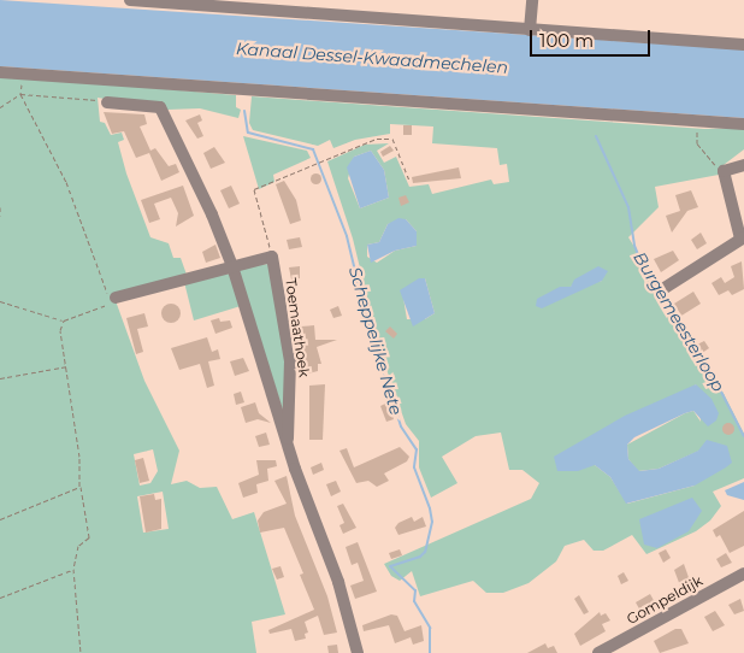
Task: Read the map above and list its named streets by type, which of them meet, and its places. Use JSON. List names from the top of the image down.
{
  "streets": {
    "street": ["Toemaathoek", "Gompeldijk"]
  },
  "water": ["Kanaal Dessel-Kwaadmechelen", "Burgemeesterloop", "Scheppelijke Nete"],
  "scale_bar": "100 m"
}
